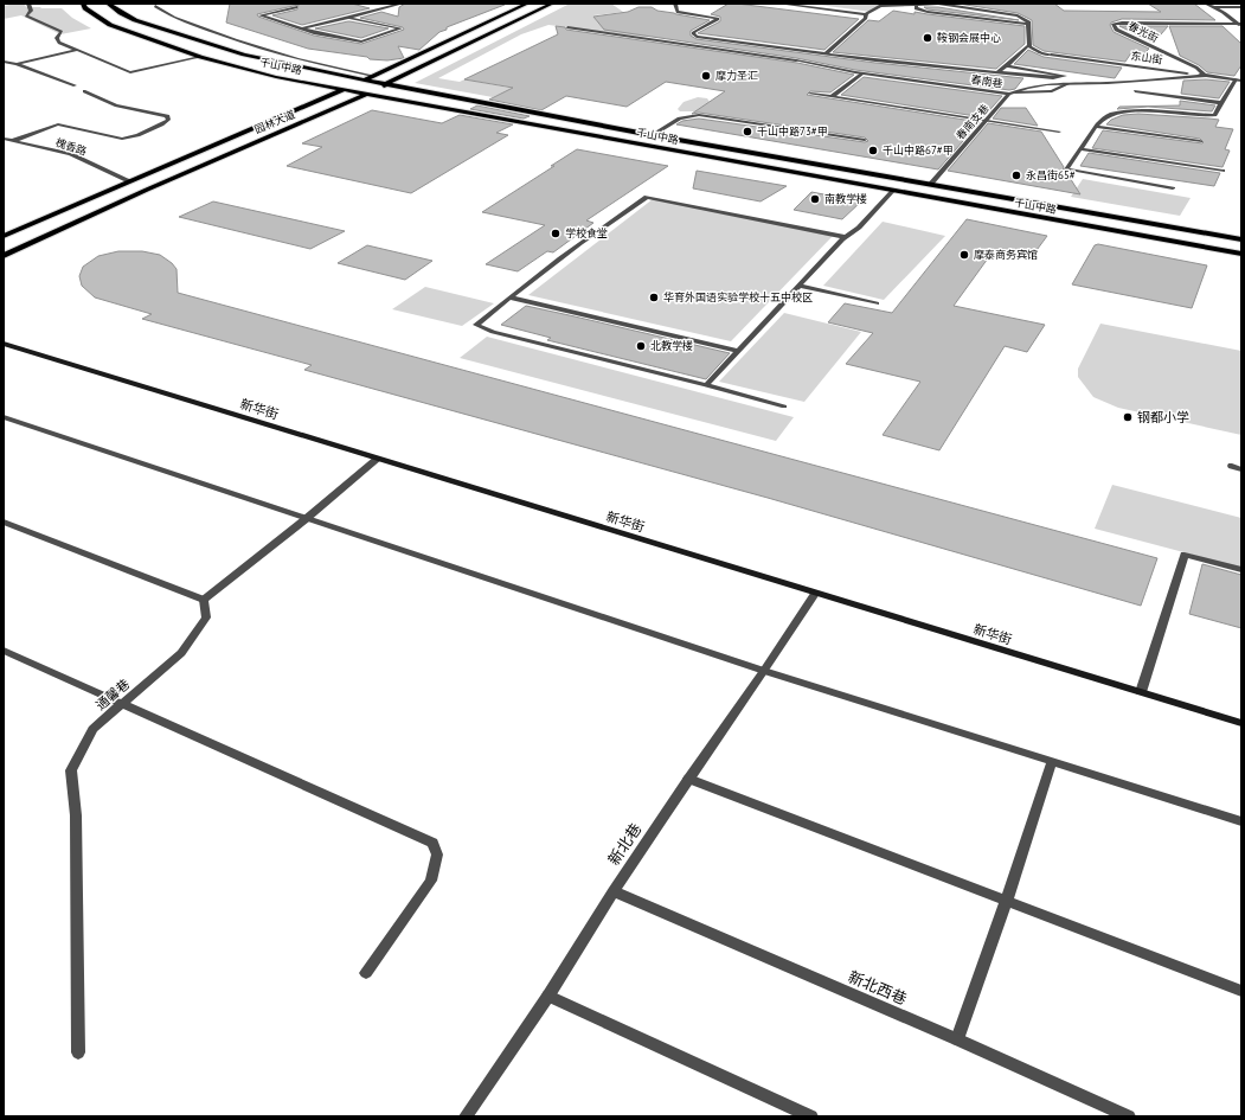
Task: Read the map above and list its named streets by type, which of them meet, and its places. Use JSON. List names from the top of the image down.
{
  "streets": {
    "main road": ["千山中路", "园林大道"],
    "street": [
      "春光街",
      "东山街",
      "春南巷",
      "春南支巷",
      "槐香路",
      "新华街",
      "通馨巷",
      "新北巷",
      "新北西巷"
    ]
  },
  "crossings": [
    ["春光街", "东山街"],
    ["春光街", "春南巷"],
    ["东山街", "春南巷"],
    ["千山中路", "园林大道"],
    ["千山中路", "春南支巷"],
    ["春南巷", "春南支巷"],
    ["园林大道", "槐香路"],
    ["新华街", "新北巷"],
    ["新北巷", "新北西巷"]
  ],
  "places": [
    "鞍钢会展中心",
    "摩力圣汇",
    "千山中路73#甲",
    "千山中路67#甲",
    "永昌街65#",
    "南教学楼",
    "学校食堂",
    "摩泰商务宾馆",
    "华育外国语实验学校十五中校区",
    "北教学楼",
    "钢都小学"
  ]
}
